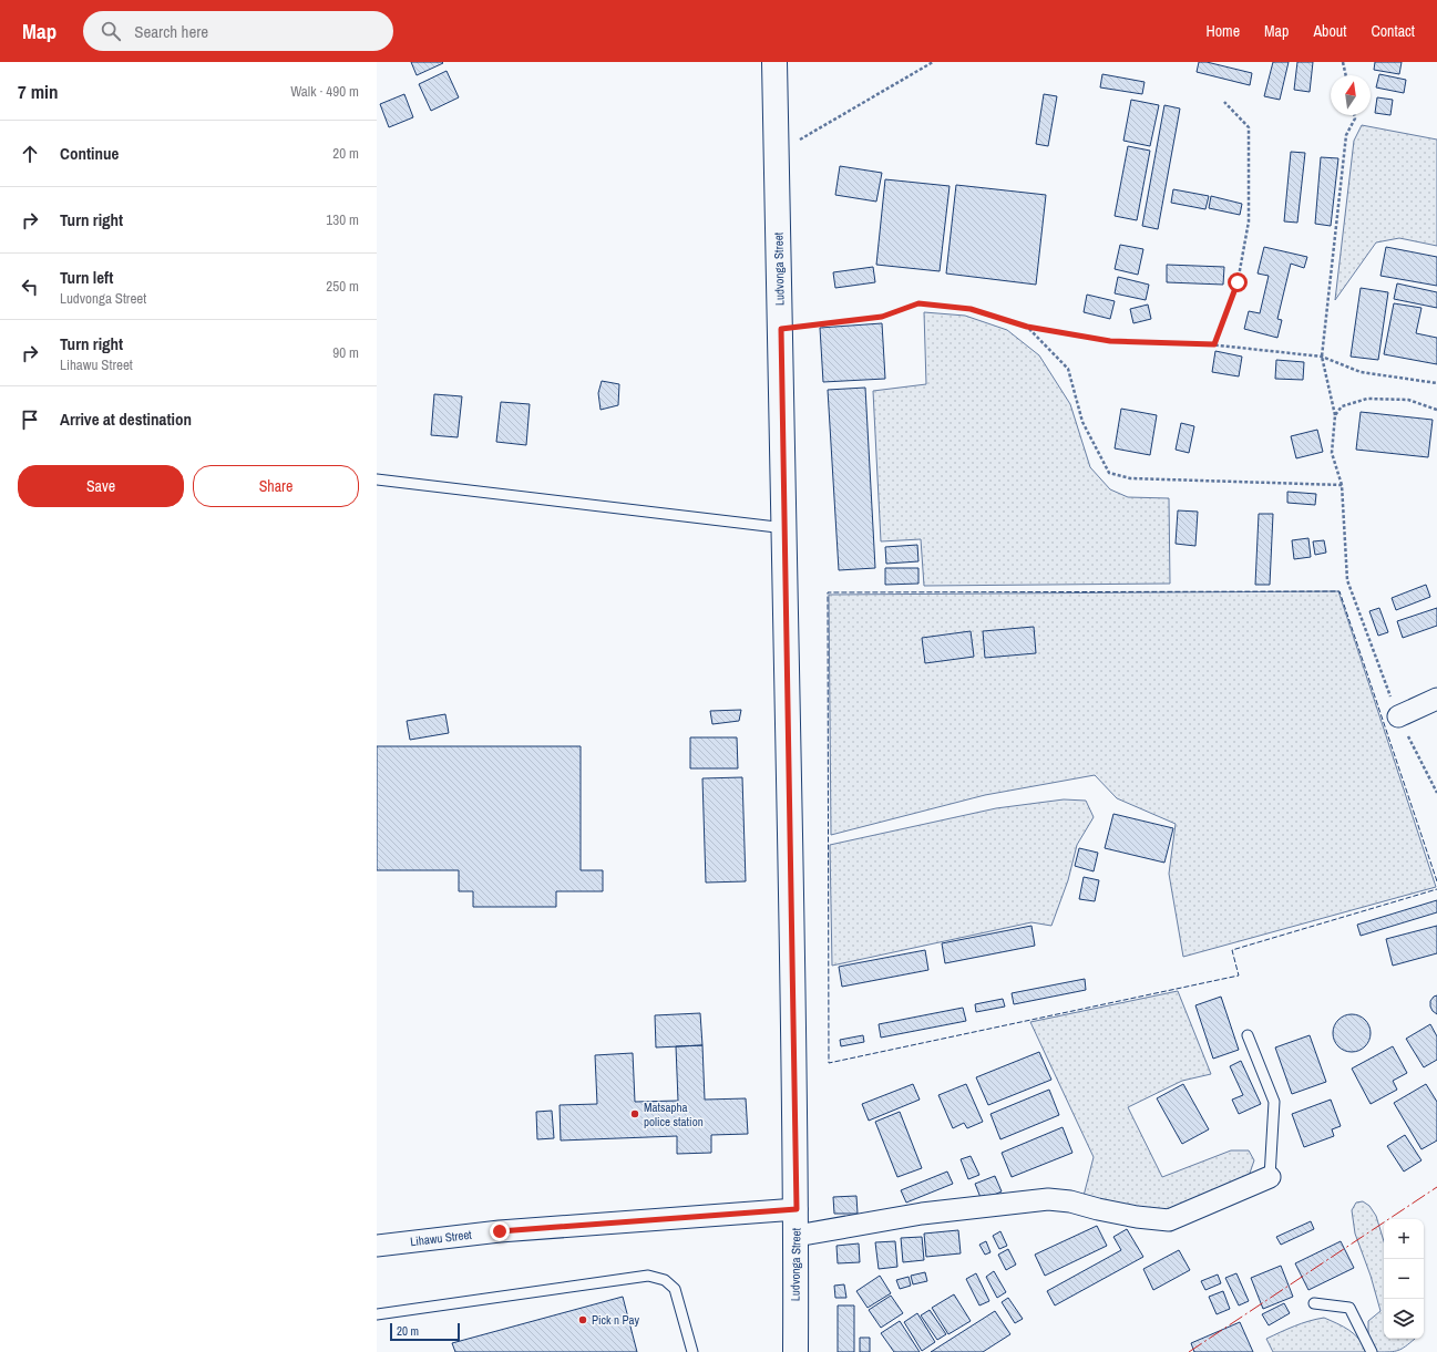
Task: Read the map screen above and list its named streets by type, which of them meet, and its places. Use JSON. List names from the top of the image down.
{
  "streets": {
    "street": ["Ludvonga Street", "Lihawu Street"]
  },
  "crossings": [
    ["Ludvonga Street", "Lihawu Street"]
  ],
  "places": ["Matsapha police station", "Pick n Pay"],
  "scale_bar": "20 m",
  "north": "top",
  "page": {
    "header": "Map",
    "search": "Search here",
    "nav": [
      "Home",
      "Map",
      "About",
      "Contact"
    ],
    "heading": ["7 min", "Walk · 490 m"],
    "list": [
      ["Continue", "20 m"],
      ["Turn right", "130 m"],
      ["Turn left", "Ludvonga Street", "250 m"],
      ["Turn right", "Lihawu Street", "90 m"],
      "Arrive at destination"
    ],
    "buttons": ["Save", "Share"],
    "map_buttons": ["+", "−"],
    "scale": "20 m"
  }
}
